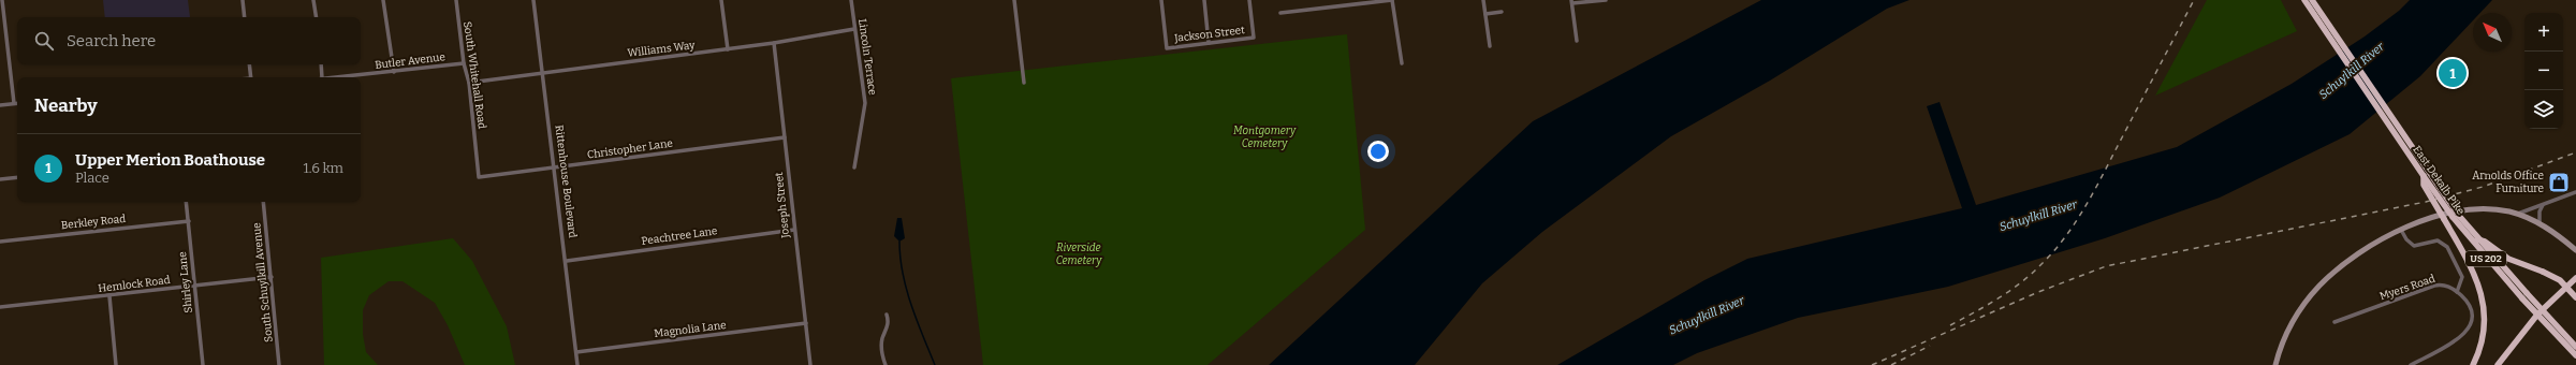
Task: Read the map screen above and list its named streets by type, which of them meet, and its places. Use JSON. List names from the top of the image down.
{
  "streets": {
    "highway": ["East Dekalb Pike", "US 202"],
    "street": [
      "Jackson Street",
      "Williams Way",
      "Lincoln Terrace",
      "Butler Avenue",
      "South Whitehall Road",
      "Christopher Lane",
      "Rittenhouse Boulevard",
      "Joseph Street",
      "Berkley Road",
      "Peachtree Lane",
      "Shirley Lane",
      "South Schuylkill Avenue",
      "Hemlock Road",
      "Myers Road",
      "Magnolia Lane"
    ]
  },
  "crossings": [
    ["Williams Way", "Lincoln Terrace"],
    ["Williams Way", "South Whitehall Road"],
    ["Williams Way", "Rittenhouse Boulevard"],
    ["Williams Way", "Joseph Street"],
    ["Butler Avenue", "South Whitehall Road"],
    ["South Whitehall Road", "Christopher Lane"],
    ["Christopher Lane", "Rittenhouse Boulevard"],
    ["Christopher Lane", "Joseph Street"],
    ["Rittenhouse Boulevard", "Peachtree Lane"],
    ["Rittenhouse Boulevard", "Magnolia Lane"],
    ["Joseph Street", "Peachtree Lane"],
    ["Joseph Street", "Magnolia Lane"],
    ["Berkley Road", "Shirley Lane"],
    ["Shirley Lane", "Hemlock Road"],
    ["South Schuylkill Avenue", "Hemlock Road"]
  ],
  "water": ["Schuylkill River"],
  "parks": ["Montgomery Cemetery", "Riverside Cemetery"],
  "places": {
    "shop": ["Arnolds Office Furniture"]
  },
  "north": "top left",
  "page": {
    "map_buttons": ["+", "−"],
    "search": "Search here",
    "pins": "1",
    "heading": "Nearby",
    "list": [
      {
        "mark": "1",
        "name": "Upper Merion Boathouse",
        "note": "Place",
        "value": "1.6 km"
      }
    ]
  }
}
